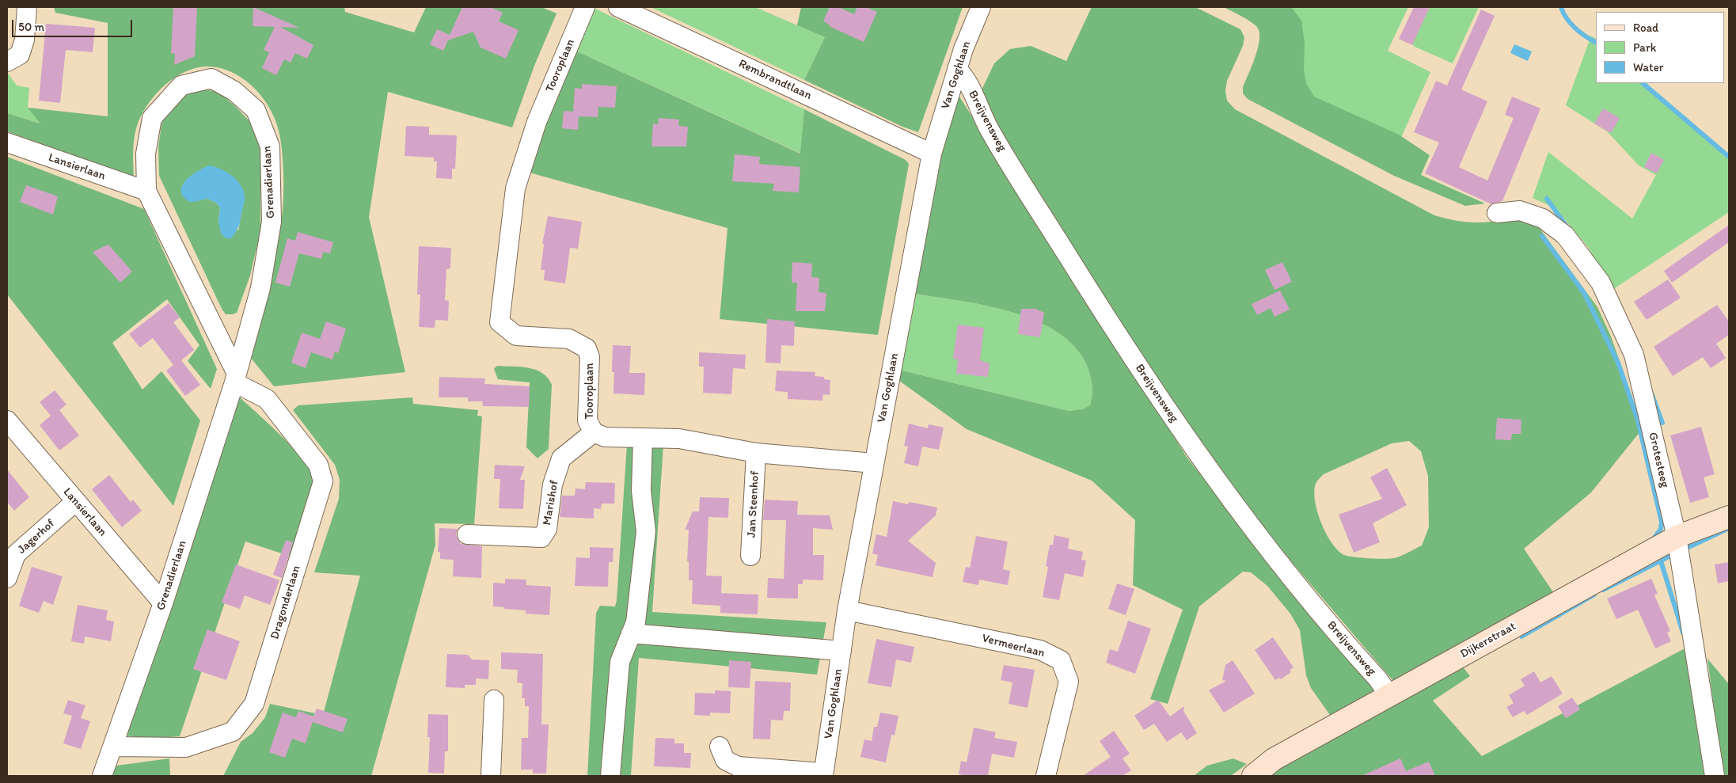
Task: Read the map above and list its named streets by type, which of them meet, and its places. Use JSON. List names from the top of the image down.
{
  "streets": {
    "street": [
      "Tooroplaan",
      "Van Goghlaan",
      "Rembrandtlaan",
      "Breijvensweg",
      "Lansierlaan",
      "Grenadierlaan",
      "Grotesteeg",
      "Marishof",
      "Jan Steenhof",
      "Jagerhof",
      "Dragonderlaan",
      "Dijkerstraat",
      "Vermeerlaan"
    ]
  },
  "crossings": [
    ["Tooroplaan", "Van Goghlaan"],
    ["Tooroplaan", "Marishof"],
    ["Tooroplaan", "Jan Steenhof"],
    ["Van Goghlaan", "Rembrandtlaan"],
    ["Van Goghlaan", "Breijvensweg"],
    ["Van Goghlaan", "Vermeerlaan"],
    ["Breijvensweg", "Dijkerstraat"],
    ["Lansierlaan", "Grenadierlaan"],
    ["Lansierlaan", "Jagerhof"],
    ["Grenadierlaan", "Dragonderlaan"],
    ["Grotesteeg", "Dijkerstraat"]
  ],
  "legend": ["Road", "Park", "Water"],
  "scale_bar": "50 m"
}
